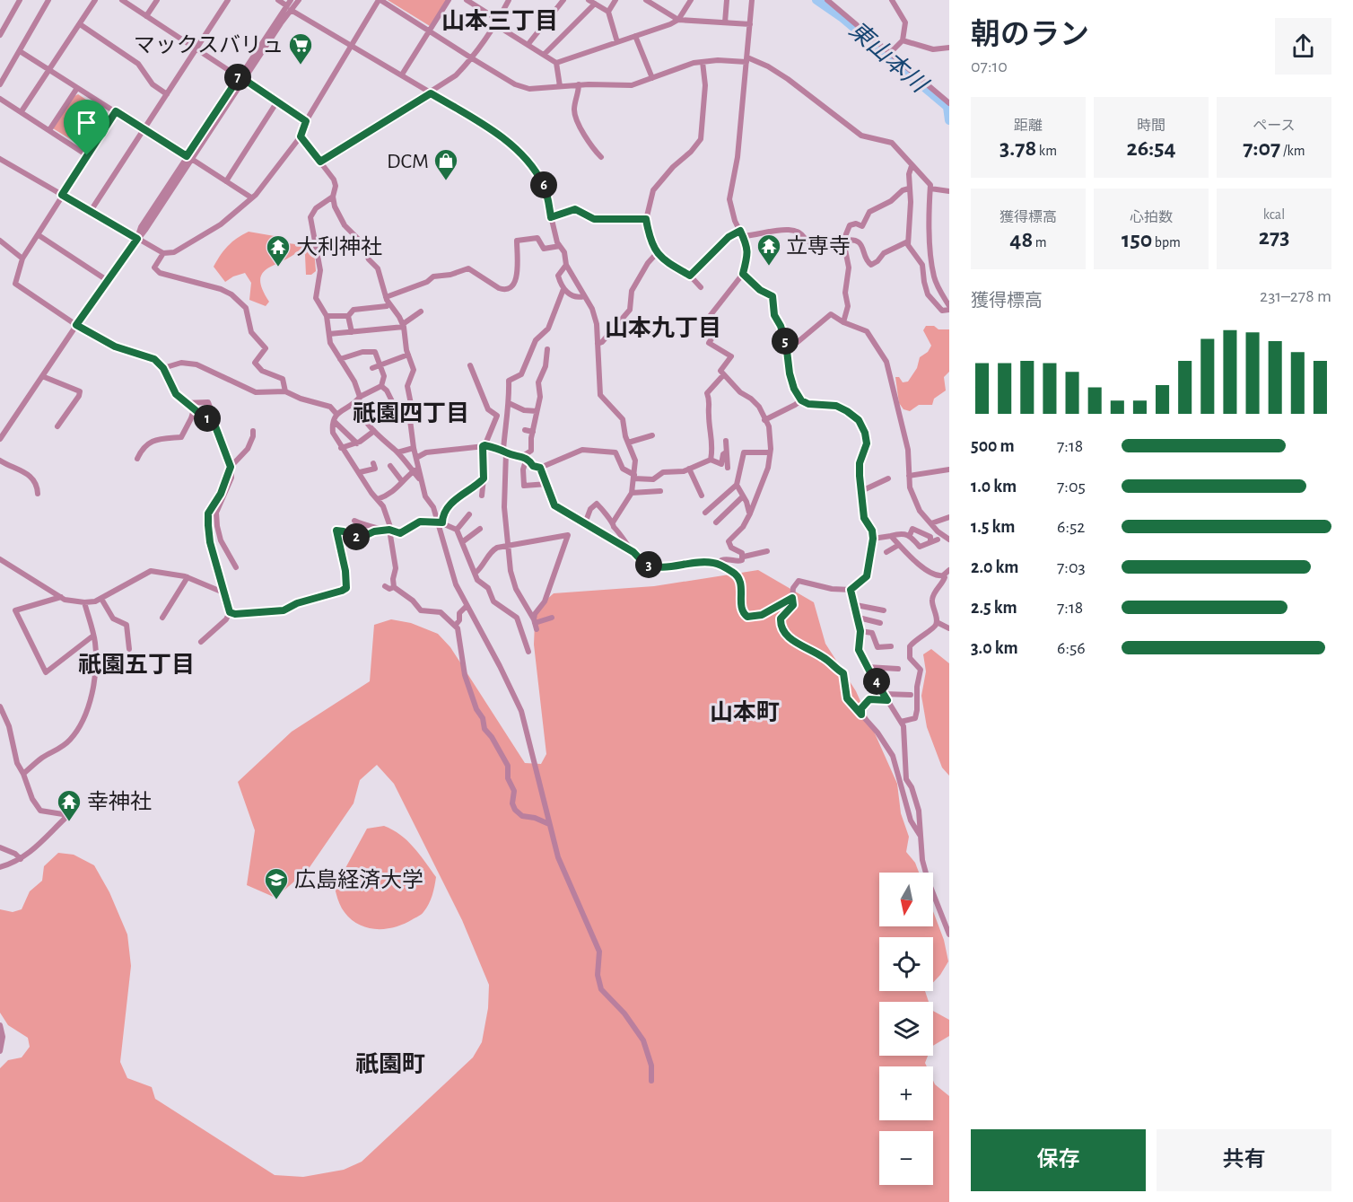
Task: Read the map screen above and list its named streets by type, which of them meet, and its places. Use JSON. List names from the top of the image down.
{
  "districts": [
    "山本三丁目",
    "山本九丁目",
    "祇園四丁目",
    "祇園五丁目",
    "山本町",
    "祇園町"
  ],
  "water": ["東山本川"],
  "places": {
    "supermarket": ["マックスバリュ"],
    "shop": ["DCM"],
    "temple": ["立専寺", "大利神社", "幸神社"],
    "school or university": ["広島経済大学"]
  },
  "north": "bottom",
  "page": {
    "heading": ["朝のラン", "07:10"],
    "pins": [
      "7",
      "6",
      "5",
      "1",
      "2",
      "3",
      "4"
    ],
    "stats": [
      ["距離", "3.78 km"],
      ["時間", "26:54"],
      ["ペース", "7:07 /km"],
      ["獲得標高", "48 m"],
      ["心拍数", "150 bpm"],
      ["kcal", "273"]
    ],
    "chart": ["獲得標高", "231–278 m"],
    "list": [
      {
        "name": "500 m",
        "note": "7:18"
      },
      {
        "name": "1.0 km",
        "note": "7:05"
      },
      {
        "name": "1.5 km",
        "note": "6:52"
      },
      {
        "name": "2.0 km",
        "note": "7:03"
      },
      {
        "name": "2.5 km",
        "note": "7:18"
      },
      {
        "name": "3.0 km",
        "note": "6:56"
      }
    ],
    "map_buttons": ["+", "−"],
    "buttons": ["保存", "共有"]
  }
}
